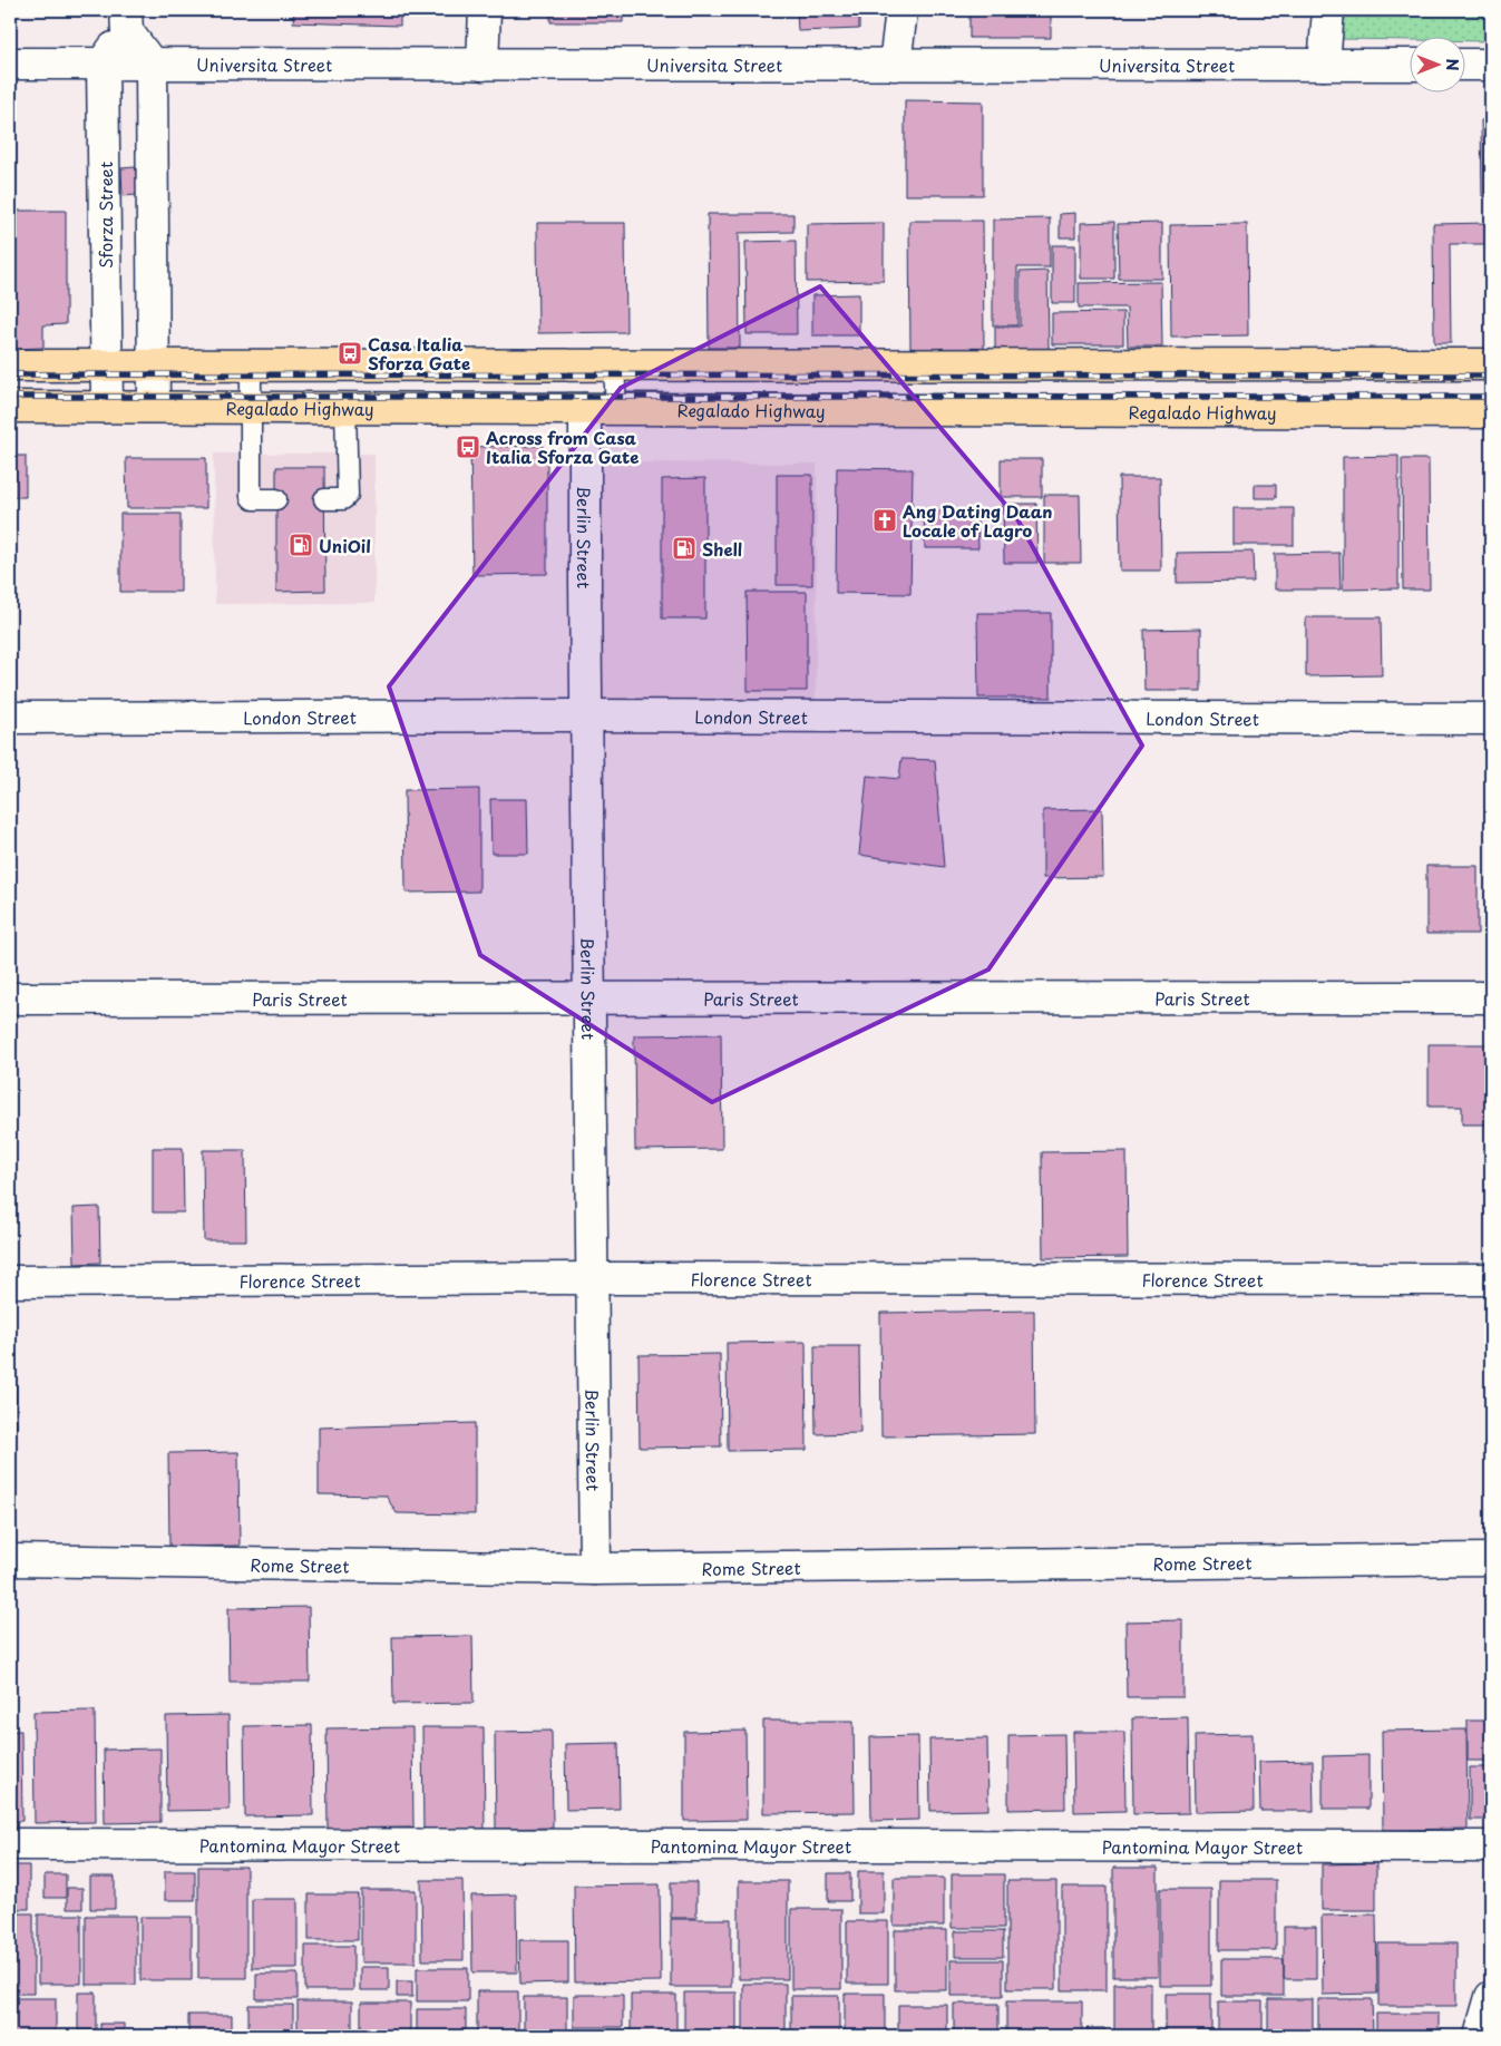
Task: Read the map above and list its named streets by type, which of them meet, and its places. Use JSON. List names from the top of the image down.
{
  "streets": {
    "main road": ["Regalado Highway"],
    "street": [
      "Universita Street",
      "Sforza Street",
      "Berlin Street",
      "London Street",
      "Paris Street",
      "Florence Street",
      "Rome Street",
      "Pantomina Mayor Street"
    ]
  },
  "crossings": [
    ["Universita Street", "Sforza Street"],
    ["Sforza Street", "Regalado Highway"],
    ["Regalado Highway", "Berlin Street"],
    ["Berlin Street", "London Street"],
    ["Berlin Street", "Paris Street"],
    ["Berlin Street", "Florence Street"],
    ["Berlin Street", "Rome Street"]
  ],
  "places": {
    "bus stop": ["Casa Italia Sforza Gate", "Across from Casa Italia Sforza Gate"],
    "church": ["Ang Dating Daan Locale of Lagro"],
    "fuel station": ["UniOil", "Shell"]
  },
  "north": "right"
}
